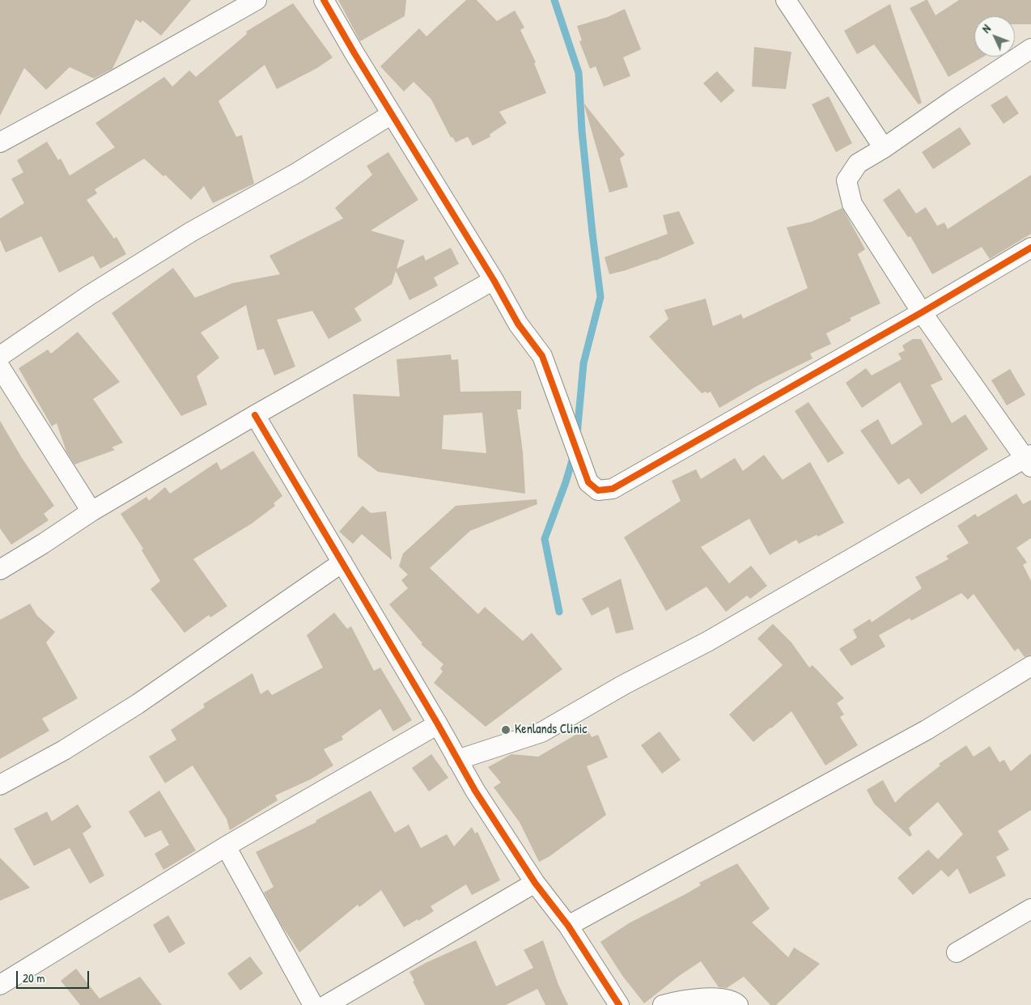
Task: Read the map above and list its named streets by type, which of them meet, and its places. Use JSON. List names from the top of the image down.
{
  "places": ["Kenlands Clinic"],
  "scale_bar": "20 m",
  "north": "top left"
}
